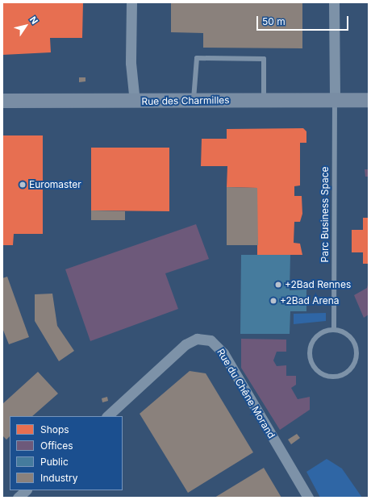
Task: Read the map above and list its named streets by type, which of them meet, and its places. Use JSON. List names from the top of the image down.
{
  "streets": {
    "street": ["Rue des Charmilles", "Rue du Chêne Morand"],
    "lane": ["Parc Business Space"]
  },
  "crossings": [
    ["Rue des Charmilles", "Parc Business Space"]
  ],
  "places": ["Euromaster", "+2Bad Rennes", "+2Bad Arena"],
  "legend": [
    "Shops",
    "Offices",
    "Public",
    "Industry"
  ],
  "scale_bar": "50 m",
  "north": "top right"
}
